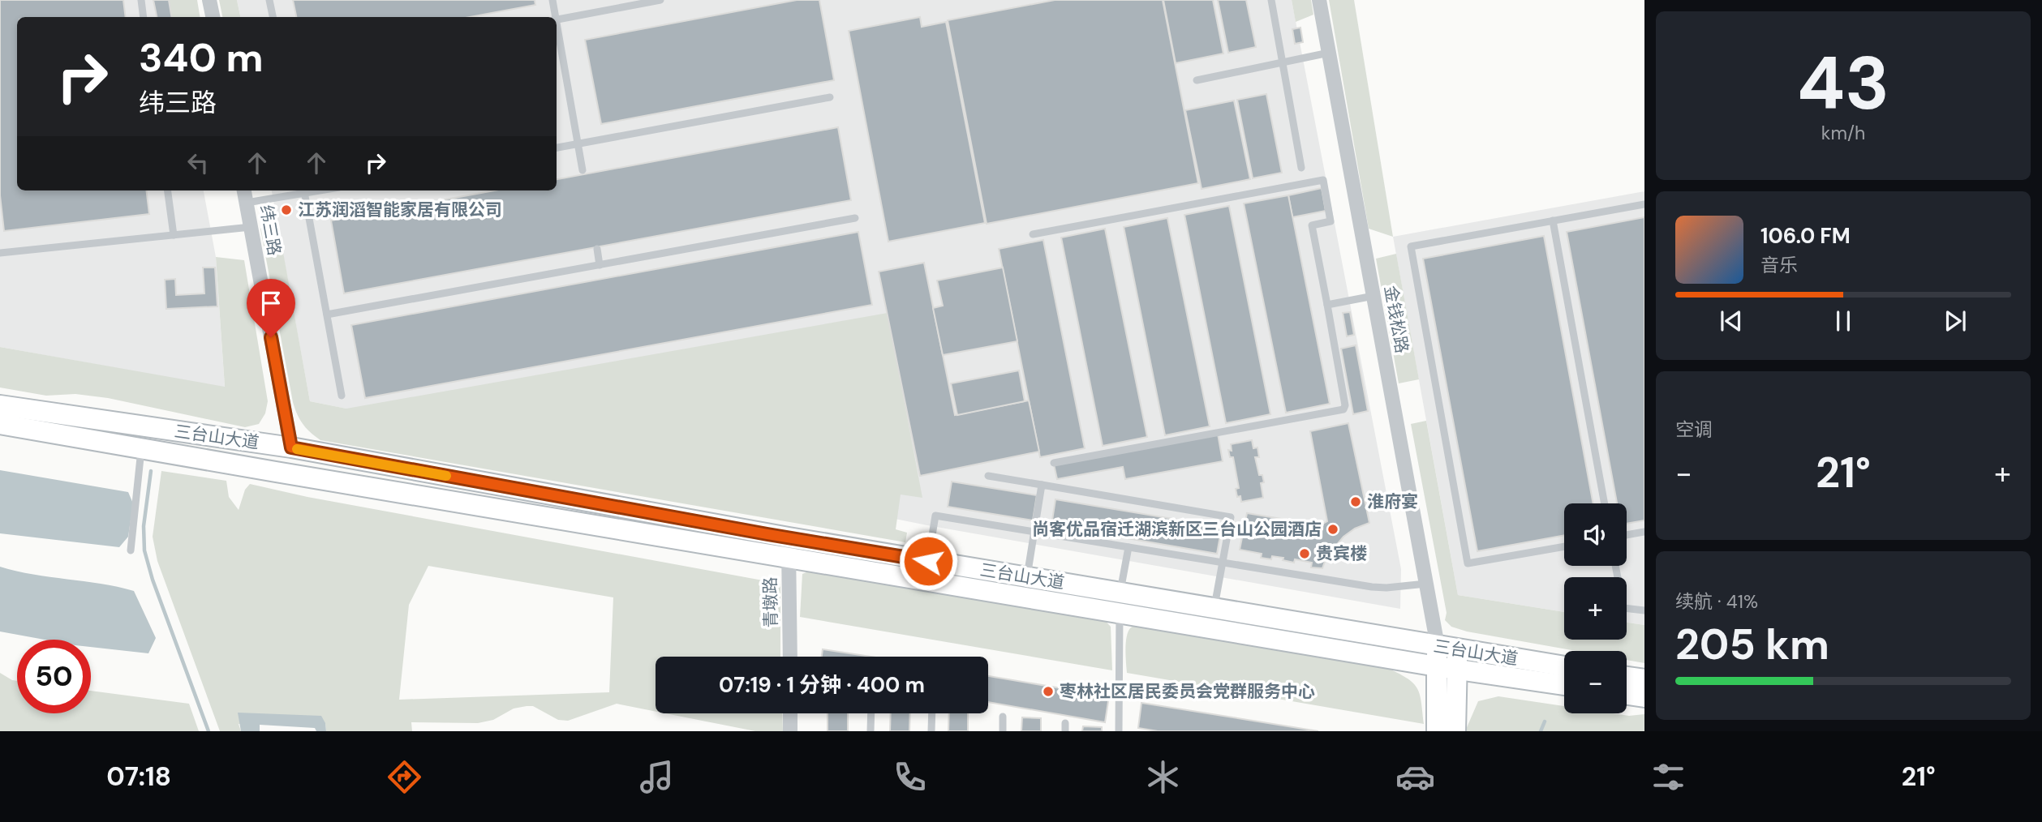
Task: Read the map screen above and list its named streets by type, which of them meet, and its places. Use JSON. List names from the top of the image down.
{
  "streets": {
    "main road": ["三台山大道"],
    "street": ["纬三路", "金钱松路", "青墩路"]
  },
  "crossings": [
    ["纬三路", "三台山大道"],
    ["金钱松路", "三台山大道"],
    ["三台山大道", "青墩路"]
  ],
  "places": [
    "江苏润滔智能家居有限公司",
    "淮府宴",
    "尚客优品宿迁湖滨新区三台山公园酒店",
    "贵宾楼",
    "枣林社区居民委员会党群服务中心"
  ],
  "page": {
    "tile": [
      ["43", "km/h"],
      "空调",
      ["续航 · 41%", "205 km"]
    ],
    "turn": ["340 m", "纬三路"],
    "song": ["106.0 FM", "音乐"],
    "heat": ["−", "21°", "+"],
    "map_buttons": ["+", "−"],
    "limit": "50",
    "trip": "07:19 · 1 分钟 · 400 m",
    "tabs": ["07:18", "21°"]
  }
}
